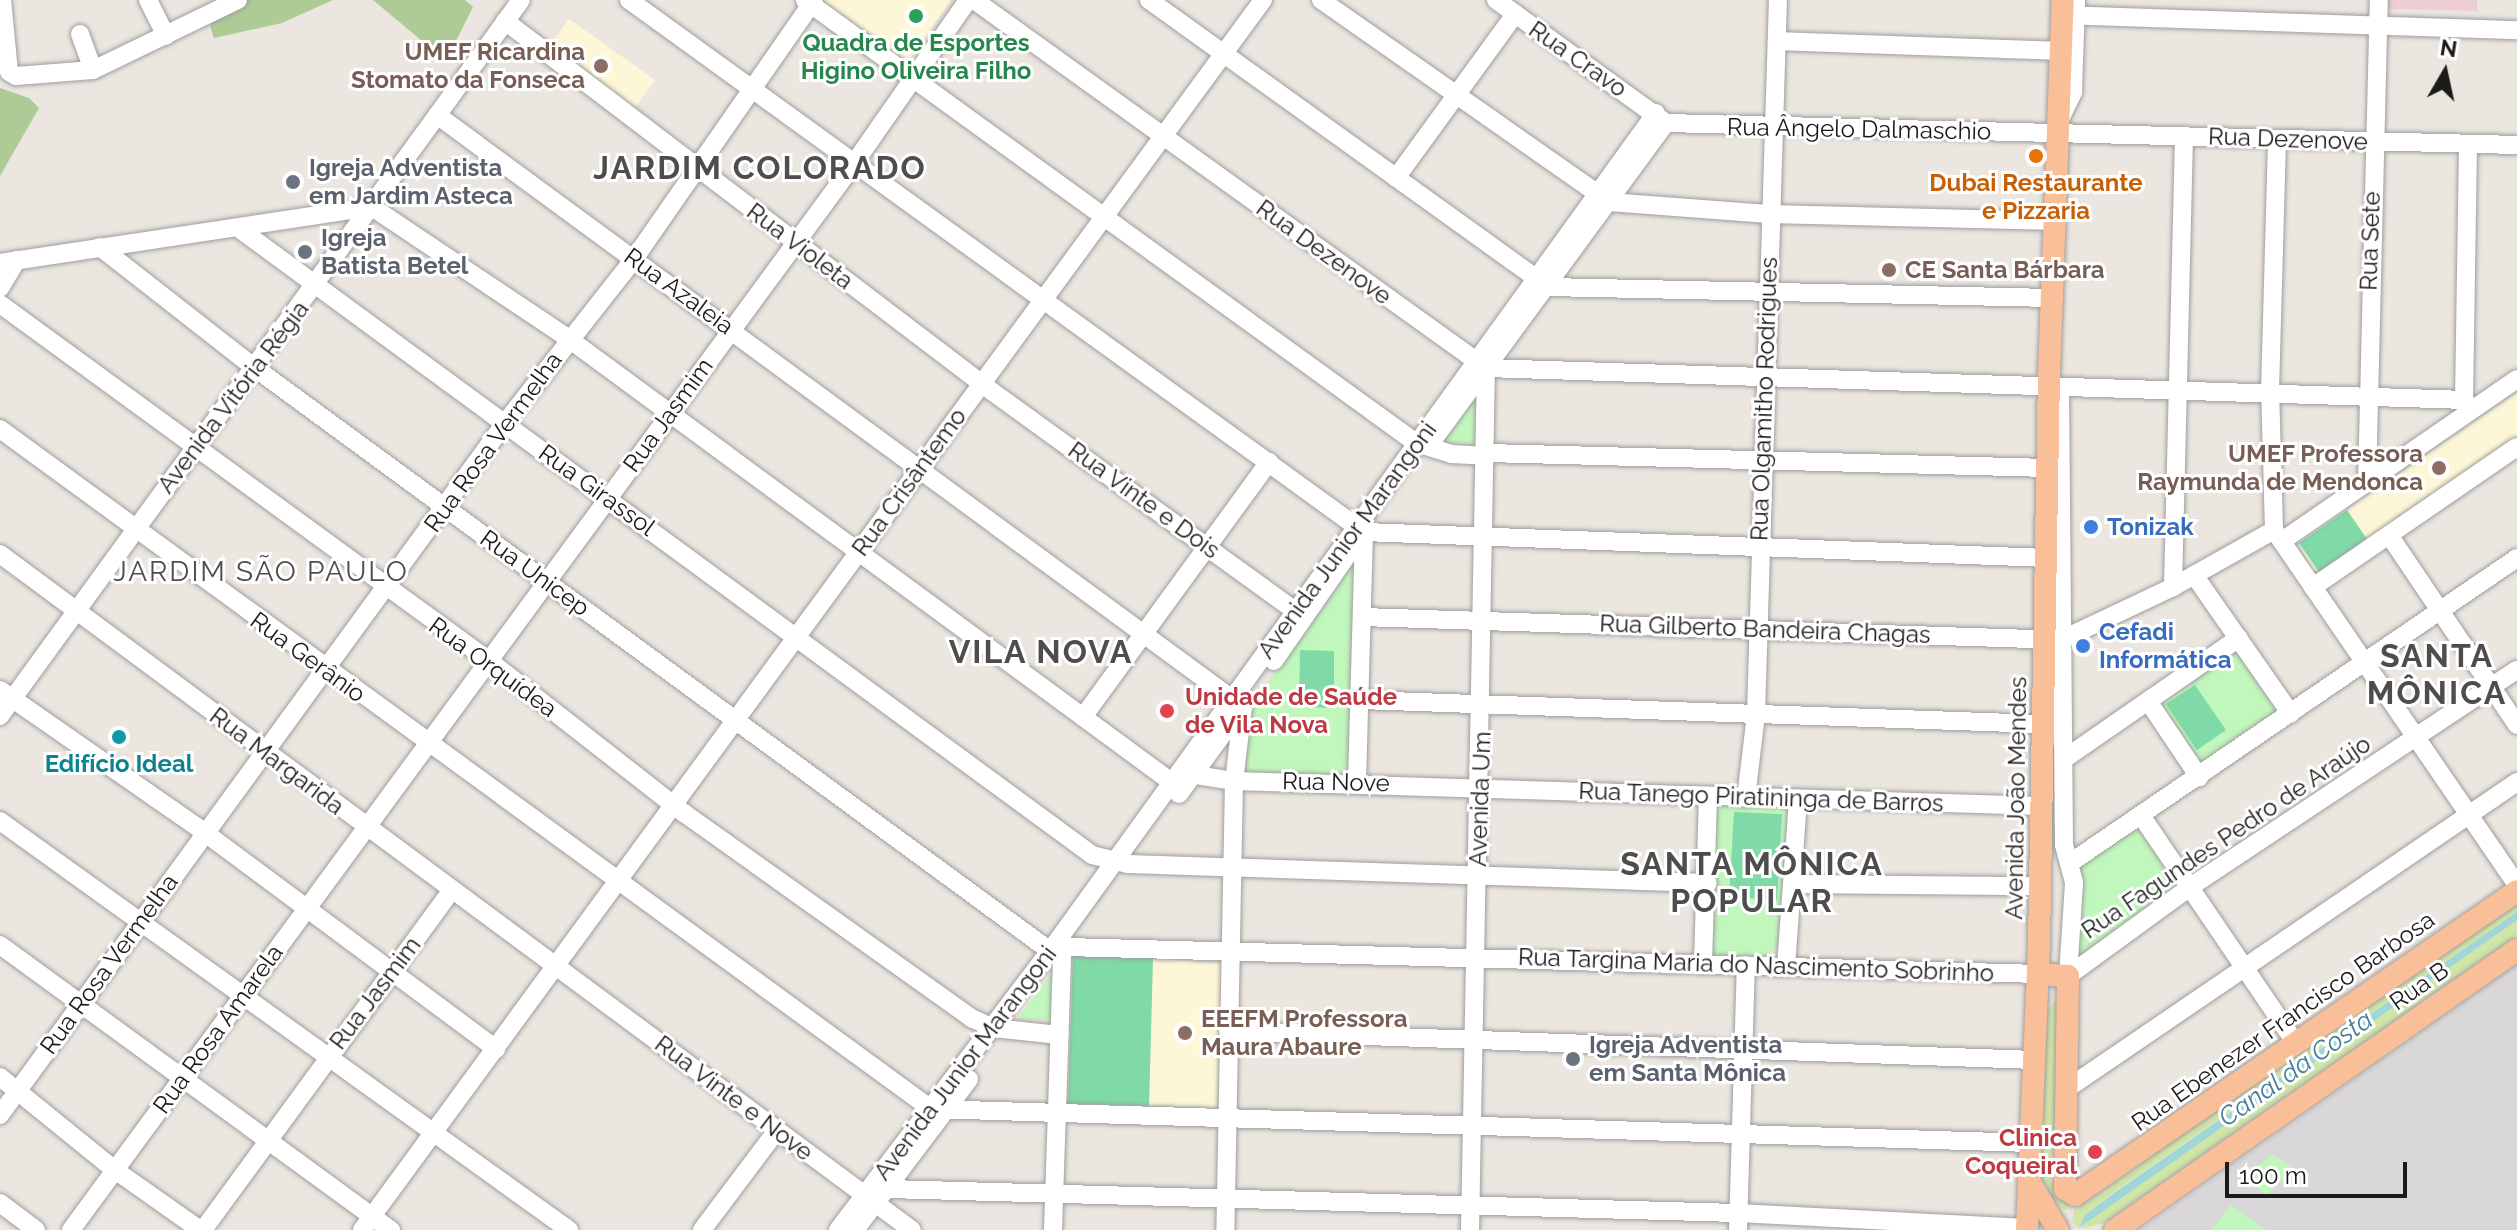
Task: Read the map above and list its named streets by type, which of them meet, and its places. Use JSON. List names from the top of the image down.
{
  "streets": {
    "main road": ["Avenida João Mendes", "Rua B", "Rua Ebenezer Francisco Barbosa"],
    "street": [
      "Rua Cravo",
      "Rua Ângelo Dalmaschio",
      "Rua Dezenove",
      "Rua Sete",
      "Rua Violeta",
      "Rua Azaleia",
      "Avenida Vitória Régia",
      "Rua Olgamitho Rodrigues",
      "Rua Jasmim",
      "Rua Rosa Vermelha",
      "Rua Crisântemo",
      "Rua Girassol",
      "Rua Vinte e Dois",
      "Avenida Junior Marangoni",
      "Rua Unicep",
      "Rua Gilberto Bandeira Chagas",
      "Rua Gerânio",
      "Rua Orquídea",
      "Rua Margarida",
      "Rua Nove",
      "Rua Tanego Piratininga de Barros",
      "Avenida Um",
      "Rua Fagundes Pedro de Araújo",
      "Rua Targina Maria do Nascimento Sobrinho",
      "Rua Rosa Amarela",
      "Rua Vinte e Nove"
    ]
  },
  "crossings": [
    ["Rua Cravo", "Rua Ângelo Dalmaschio"],
    ["Rua Cravo", "Avenida Junior Marangoni"],
    ["Rua Ângelo Dalmaschio", "Rua Dezenove"],
    ["Rua Ângelo Dalmaschio", "Rua Olgamitho Rodrigues"],
    ["Rua Ângelo Dalmaschio", "Avenida Junior Marangoni"],
    ["Rua Ângelo Dalmaschio", "Avenida João Mendes"],
    ["Rua Dezenove", "Rua Sete"],
    ["Rua Dezenove", "Rua Crisântemo"],
    ["Rua Dezenove", "Avenida Junior Marangoni"],
    ["Rua Dezenove", "Avenida João Mendes"],
    ["Rua Dezenove", "Avenida Um"],
    ["Rua Violeta", "Avenida Vitória Régia"],
    ["Rua Violeta", "Rua Jasmim"],
    ["Rua Violeta", "Rua Rosa Vermelha"],
    ["Rua Violeta", "Rua Crisântemo"],
    ["Rua Violeta", "Rua Vinte e Dois"],
    ["Rua Azaleia", "Avenida Vitória Régia"],
    ["Rua Azaleia", "Rua Jasmim"],
    ["Rua Azaleia", "Rua Rosa Vermelha"],
    ["Rua Azaleia", "Rua Crisântemo"],
    ["Rua Azaleia", "Avenida Junior Marangoni"],
    ["Avenida Vitória Régia", "Rua Girassol"],
    ["Avenida Vitória Régia", "Rua Unicep"],
    ["Avenida Vitória Régia", "Rua Gerânio"],
    ["Avenida Vitória Régia", "Rua Orquídea"],
    ["Avenida Vitória Régia", "Rua Margarida"],
    ["Rua Olgamitho Rodrigues", "Rua Gilberto Bandeira Chagas"],
    ["Rua Olgamitho Rodrigues", "Rua Tanego Piratininga de Barros"],
    ["Rua Jasmim", "Rua Girassol"],
    ["Rua Jasmim", "Rua Unicep"],
    ["Rua Jasmim", "Rua Gerânio"],
    ["Rua Jasmim", "Rua Orquídea"],
    ["Rua Jasmim", "Rua Margarida"],
    ["Rua Jasmim", "Rua Rosa Amarela"],
    ["Rua Rosa Vermelha", "Rua Girassol"],
    ["Rua Rosa Vermelha", "Rua Unicep"],
    ["Rua Rosa Vermelha", "Rua Gerânio"],
    ["Rua Rosa Vermelha", "Rua Orquídea"],
    ["Rua Rosa Vermelha", "Rua Margarida"],
    ["Rua Crisântemo", "Rua Girassol"],
    ["Rua Crisântemo", "Rua Vinte e Dois"],
    ["Rua Crisântemo", "Rua Unicep"],
    ["Rua Crisântemo", "Rua Gerânio"],
    ["Rua Crisântemo", "Rua Orquídea"],
    ["Rua Crisântemo", "Rua Margarida"],
    ["Rua Crisântemo", "Rua Vinte e Nove"],
    ["Rua Girassol", "Avenida Junior Marangoni"],
    ["Rua Vinte e Dois", "Avenida Junior Marangoni"],
    ["Avenida Junior Marangoni", "Rua Unicep"],
    ["Avenida Junior Marangoni", "Rua Gerânio"],
    ["Avenida Junior Marangoni", "Rua Orquídea"],
    ["Avenida Junior Marangoni", "Rua Nove"],
    ["Avenida Junior Marangoni", "Avenida Um"],
    ["Avenida Junior Marangoni", "Rua Targina Maria do Nascimento Sobrinho"],
    ["Avenida Junior Marangoni", "Rua Vinte e Nove"],
    ["Rua Unicep", "Rua Targina Maria do Nascimento Sobrinho"],
    ["Rua Gilberto Bandeira Chagas", "Avenida João Mendes"],
    ["Rua Gilberto Bandeira Chagas", "Avenida Um"],
    ["Rua Margarida", "Rua Rosa Amarela"],
    ["Rua Margarida", "Rua Vinte e Nove"],
    ["Rua Nove", "Rua Tanego Piratininga de Barros"],
    ["Rua Nove", "Avenida Um"],
    ["Rua Tanego Piratininga de Barros", "Avenida João Mendes"],
    ["Rua Tanego Piratininga de Barros", "Avenida Um"],
    ["Avenida João Mendes", "Rua Targina Maria do Nascimento Sobrinho"],
    ["Avenida Um", "Rua Targina Maria do Nascimento Sobrinho"]
  ],
  "districts": [
    "JARDIM COLORADO",
    "JARDIM SÃO PAULO",
    "VILA NOVA",
    "SANTA MÔNICA",
    "SANTA MÔNICA POPULAR"
  ],
  "water": ["Canal da Costa"],
  "places": [
    "Quadra de Esportes Higino Oliveira Filho",
    "UMEF Ricardina Stomato da Fonseca",
    "Dubai Restaurante e Pizzaria",
    "Igreja Adventista em Jardim Asteca",
    "Igreja Batista Betel",
    "CE Santa Bárbara",
    "UMEF Professora Raymunda de Mendonca",
    "Tonizak",
    "Cefadi Informática",
    "Unidade de Saúde de Vila Nova",
    "Edifício Ideal",
    "EEEFM Professora Maura Abaure",
    "Igreja Adventista em Santa Mônica",
    "Clinica Coqueiral"
  ],
  "scale_bar": "100 m",
  "north": "top"
}
